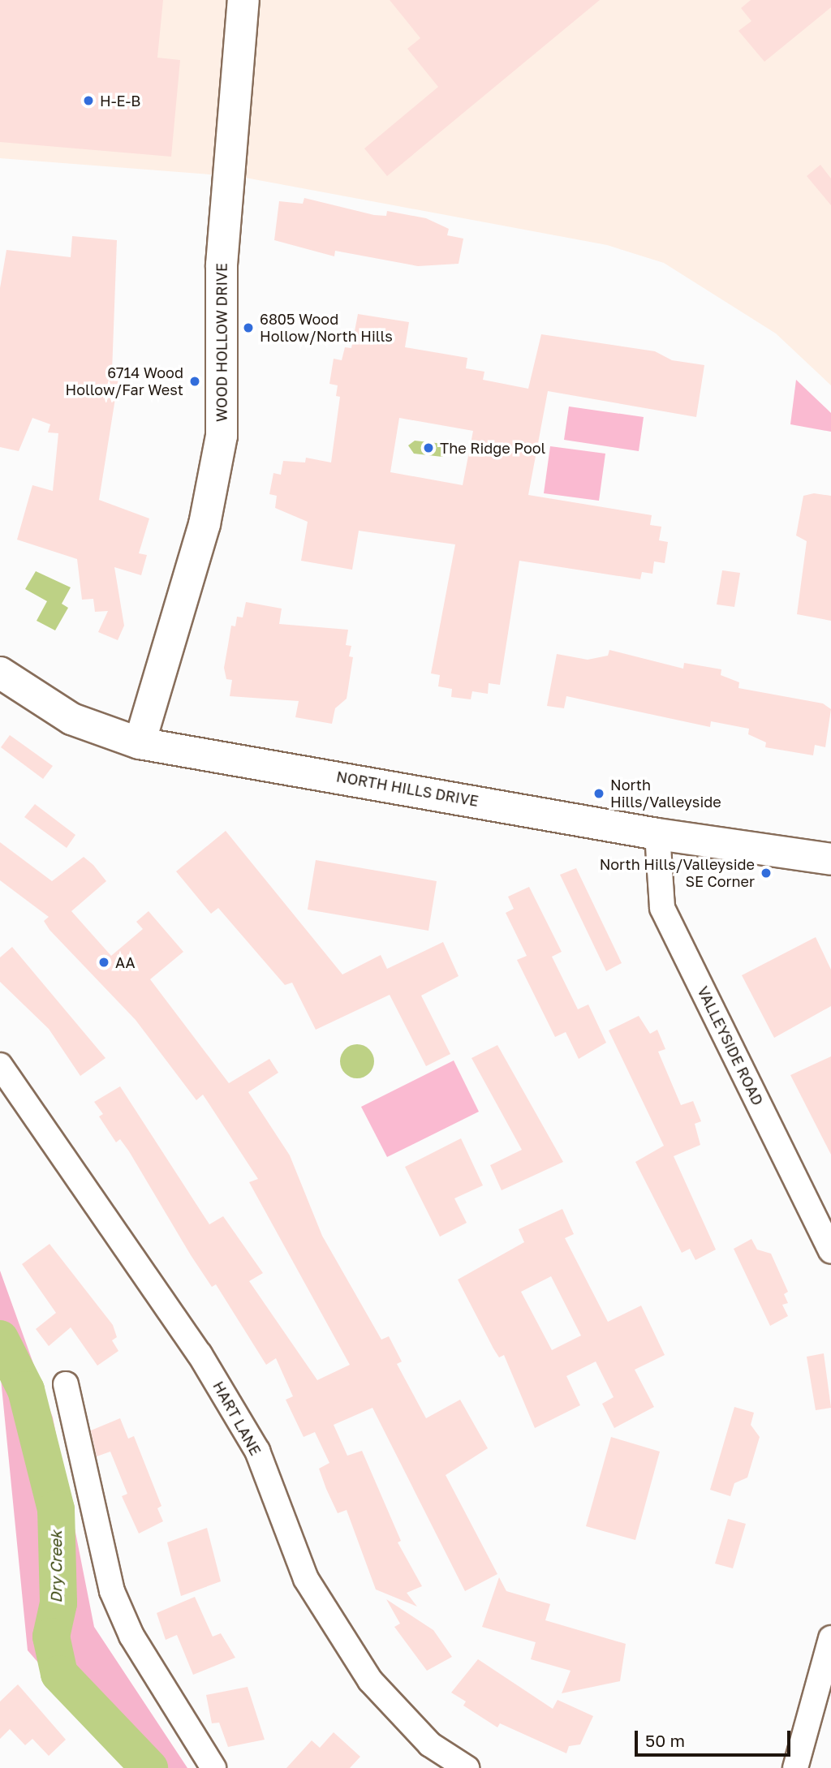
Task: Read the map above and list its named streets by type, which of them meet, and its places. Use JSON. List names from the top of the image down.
{
  "streets": {
    "street": [
      "WOOD HOLLOW DRIVE",
      "NORTH HILLS DRIVE",
      "VALLEYSIDE ROAD",
      "HART LANE"
    ]
  },
  "crossings": [
    ["WOOD HOLLOW DRIVE", "NORTH HILLS DRIVE"],
    ["NORTH HILLS DRIVE", "VALLEYSIDE ROAD"]
  ],
  "water": ["Dry Creek"],
  "places": [
    "H-E-B",
    "6805 Wood Hollow/North Hills",
    "6714 Wood Hollow/Far West",
    "The Ridge Pool",
    "North Hills/Valleyside",
    "North Hills/Valleyside SE Corner",
    "AA"
  ],
  "scale_bar": "50 m"
}
